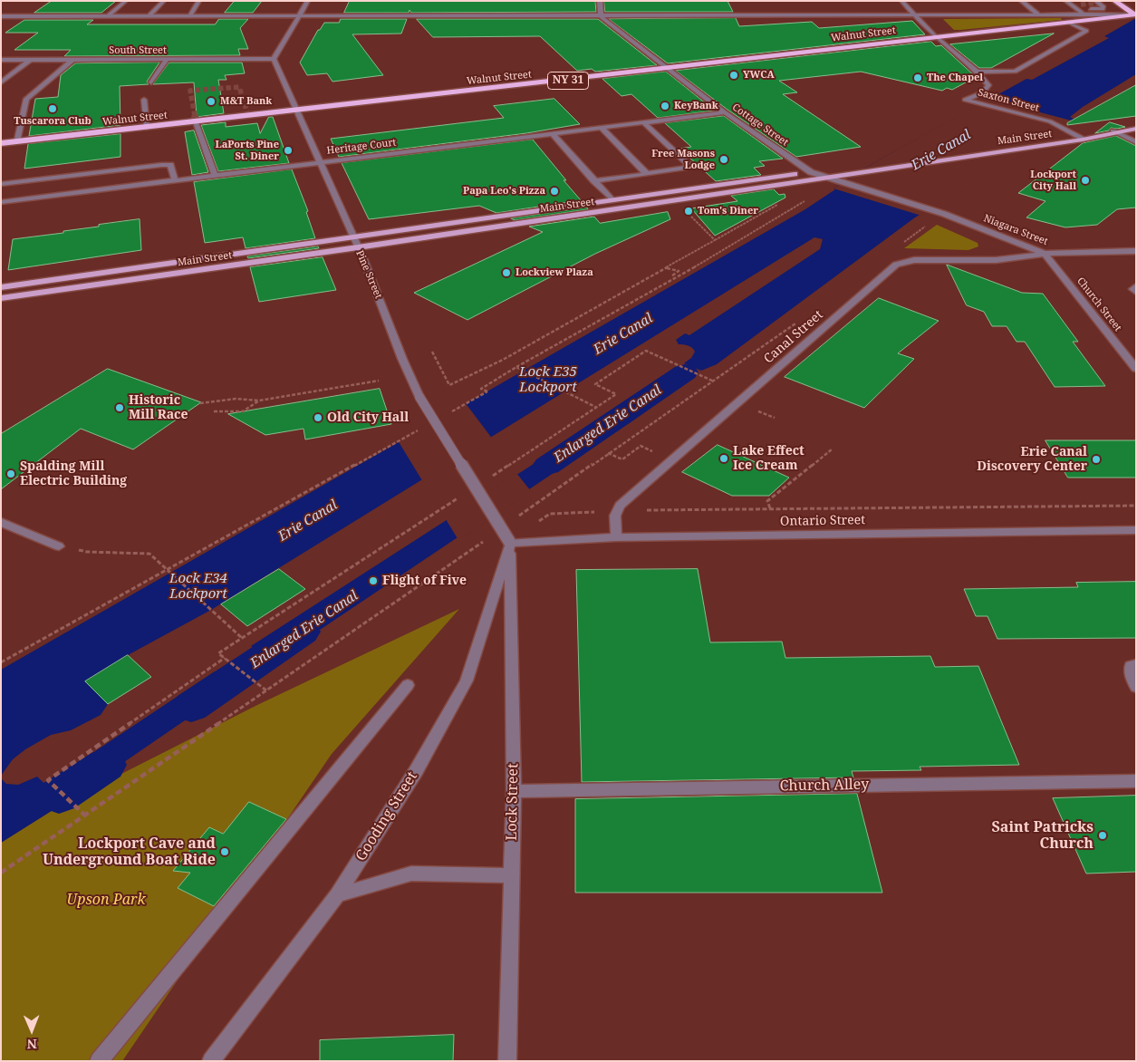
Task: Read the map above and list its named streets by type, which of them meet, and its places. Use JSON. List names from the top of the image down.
{
  "streets": {
    "highway": ["Walnut Street", "NY 31"],
    "main road": ["Main Street"],
    "street": [
      "South Street",
      "Saxton Street",
      "Cottage Street",
      "Heritage Court",
      "Niagara Street",
      "Pine Street",
      "Church Street",
      "Canal Street",
      "Ontario Street",
      "Church Alley",
      "Lock Street",
      "Gooding Street"
    ]
  },
  "crossings": [
    ["Walnut Street", "Saxton Street"],
    ["Walnut Street", "Cottage Street"],
    ["Walnut Street", "Pine Street"],
    ["South Street", "Pine Street"],
    ["Saxton Street", "Main Street"],
    ["Cottage Street", "Main Street"],
    ["Cottage Street", "Heritage Court"],
    ["Cottage Street", "Niagara Street"],
    ["Main Street", "Pine Street"],
    ["Heritage Court", "Pine Street"],
    ["Niagara Street", "Church Street"],
    ["Niagara Street", "Canal Street"],
    ["Pine Street", "Ontario Street"],
    ["Pine Street", "Lock Street"],
    ["Pine Street", "Gooding Street"],
    ["Church Street", "Canal Street"],
    ["Ontario Street", "Lock Street"],
    ["Ontario Street", "Gooding Street"],
    ["Church Alley", "Lock Street"],
    ["Lock Street", "Gooding Street"]
  ],
  "water": [
    "Erie Canal",
    "Lock E35 Lockport",
    "Enlarged Erie Canal",
    "Lock E34 Lockport"
  ],
  "parks": ["Upson Park"],
  "places": [
    "YWCA",
    "The Chapel",
    "M&T Bank",
    "KeyBank",
    "Tuscarora Club",
    "LaPorts Pine St. Diner",
    "Free Masons Lodge",
    "Lockport City Hall",
    "Papa Leo's Pizza",
    "Tom's Diner",
    "Lockview Plaza",
    "Historic Mill Race",
    "Old City Hall",
    "Lake Effect Ice Cream",
    "Erie Canal Discovery Center",
    "Spalding Mill Electric Building",
    "Flight of Five",
    "Saint Patricks Church",
    "Lockport Cave and Underground Boat Ride"
  ],
  "north": "bottom"
}
